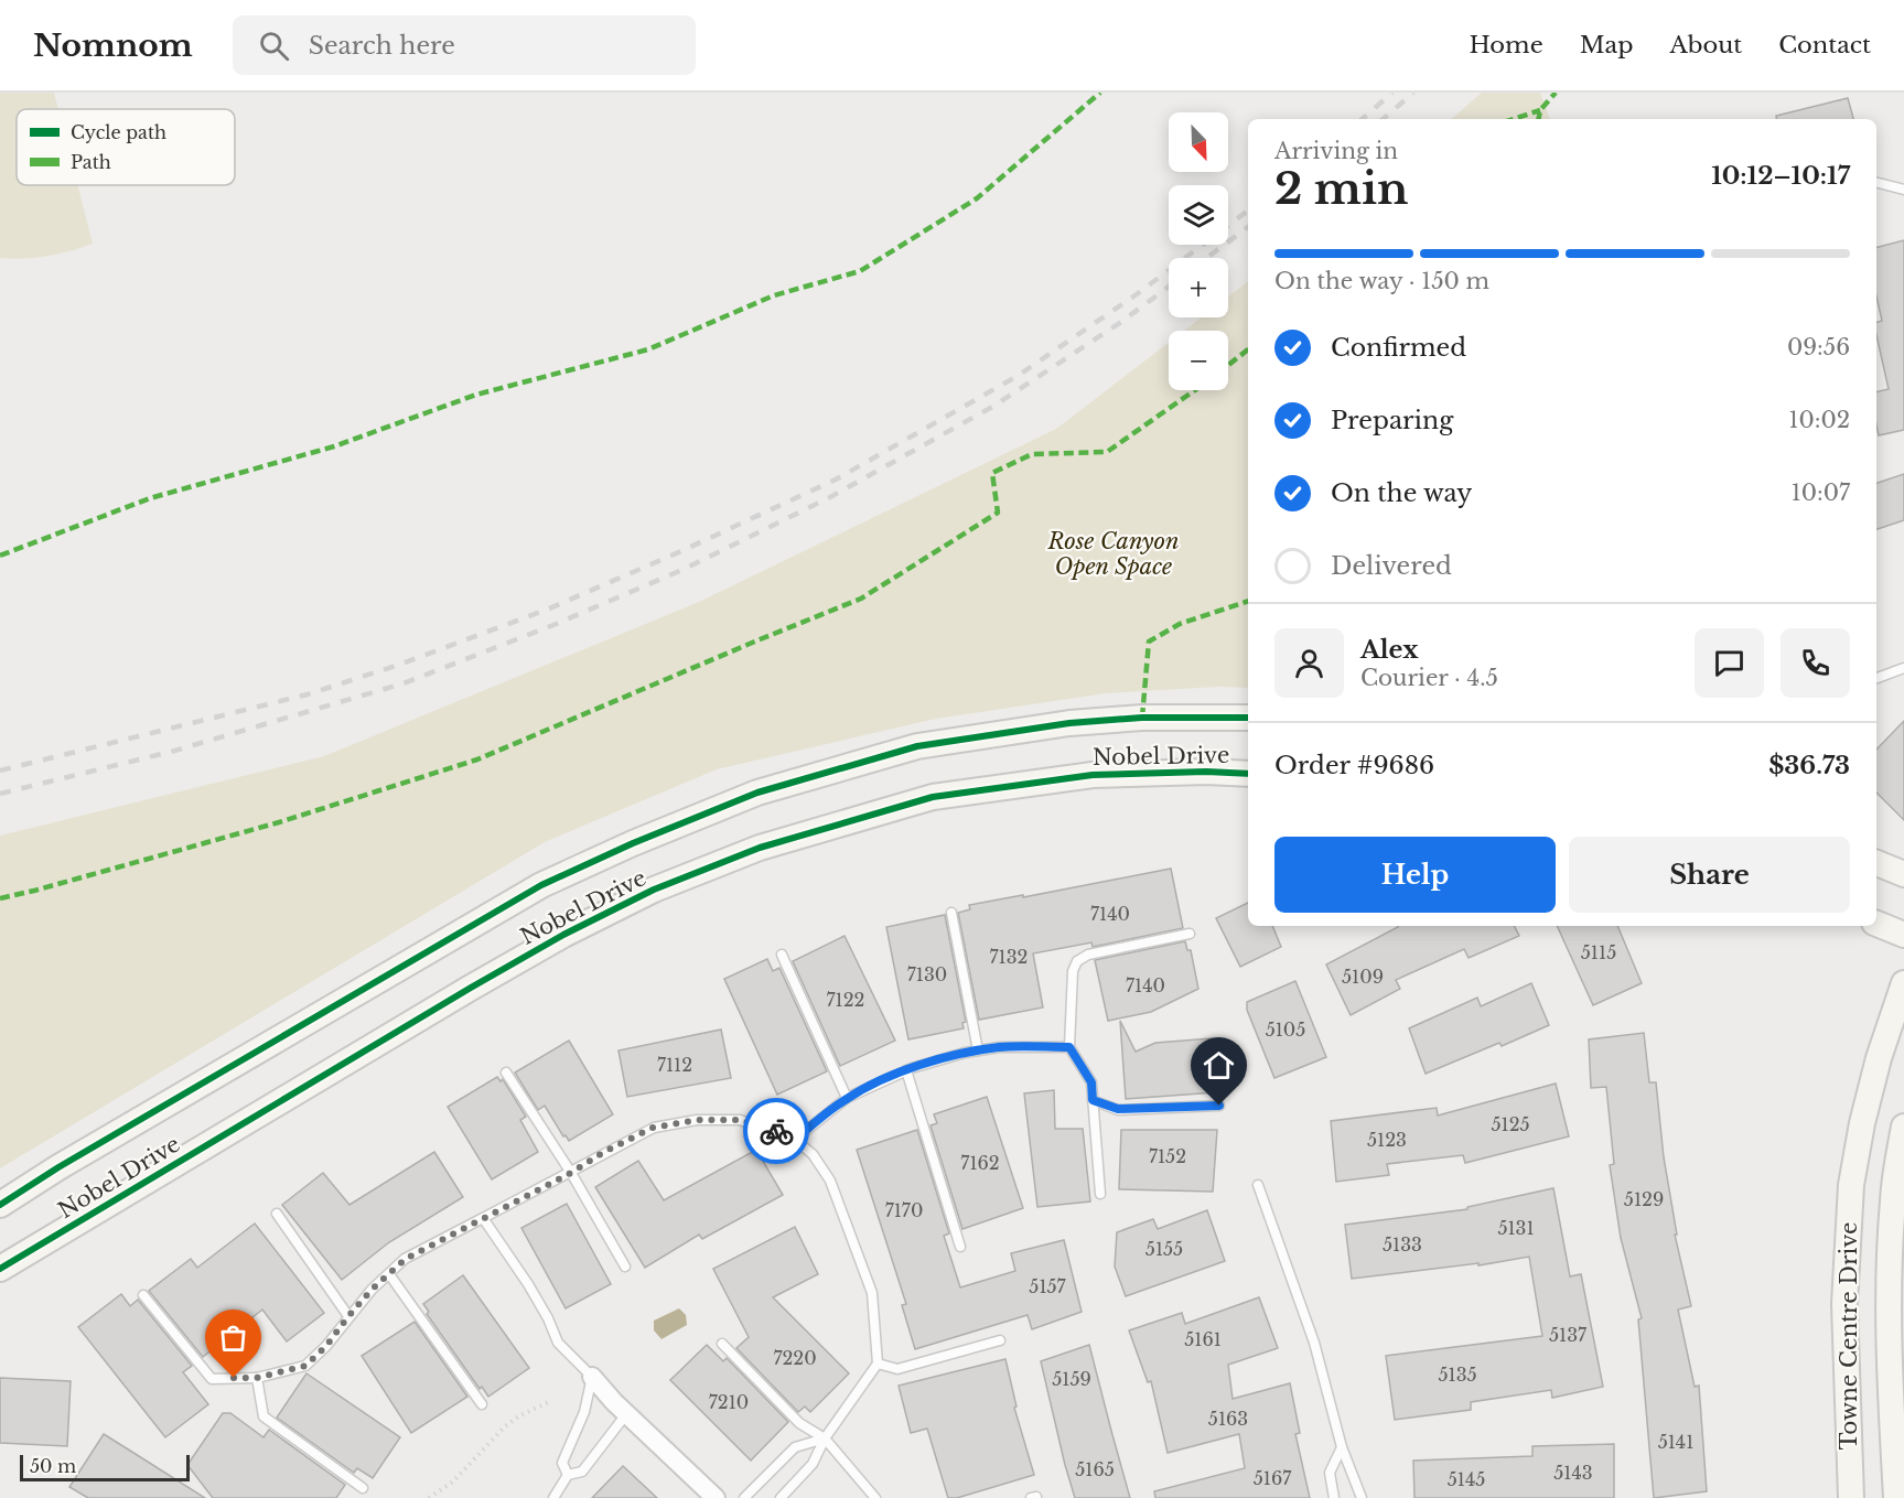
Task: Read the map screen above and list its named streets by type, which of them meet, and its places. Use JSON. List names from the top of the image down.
{
  "streets": {
    "main road": ["Nobel Drive", "Towne Centre Drive"]
  },
  "parks": ["Rose Canyon Open Space"],
  "house_numbers": [
    "7140",
    "5115",
    "7132",
    "7130",
    "5109",
    "7140",
    "7122",
    "5105",
    "7112",
    "5125",
    "5123",
    "7152",
    "7162",
    "5129",
    "7170",
    "5131",
    "5133",
    "5155",
    "5157",
    "5137",
    "5161",
    "7220",
    "5135",
    "5159",
    "7210",
    "5163",
    "5141",
    "5165",
    "5143",
    "5167",
    "5145"
  ],
  "legend": ["Cycle path", "Path"],
  "scale_bar": "50 m",
  "north": "bottom right",
  "page": {
    "header": "Nomnom",
    "search": "Search here",
    "nav": [
      "Home",
      "Map",
      "About",
      "Contact"
    ],
    "map_buttons": ["+", "−"],
    "heading": ["2 min", "Arriving in", "10:12–10:17"],
    "panel": [
      "Alex",
      "Courier · 4.5",
      "Order #9686",
      "$36.73"
    ],
    "bar": "On the way · 150 m",
    "list": [
      ["Confirmed", "09:56"],
      ["Preparing", "10:02"],
      ["On the way", "10:07"],
      "Delivered"
    ],
    "buttons": ["Help", "Share"],
    "scale": "50 m"
  }
}
